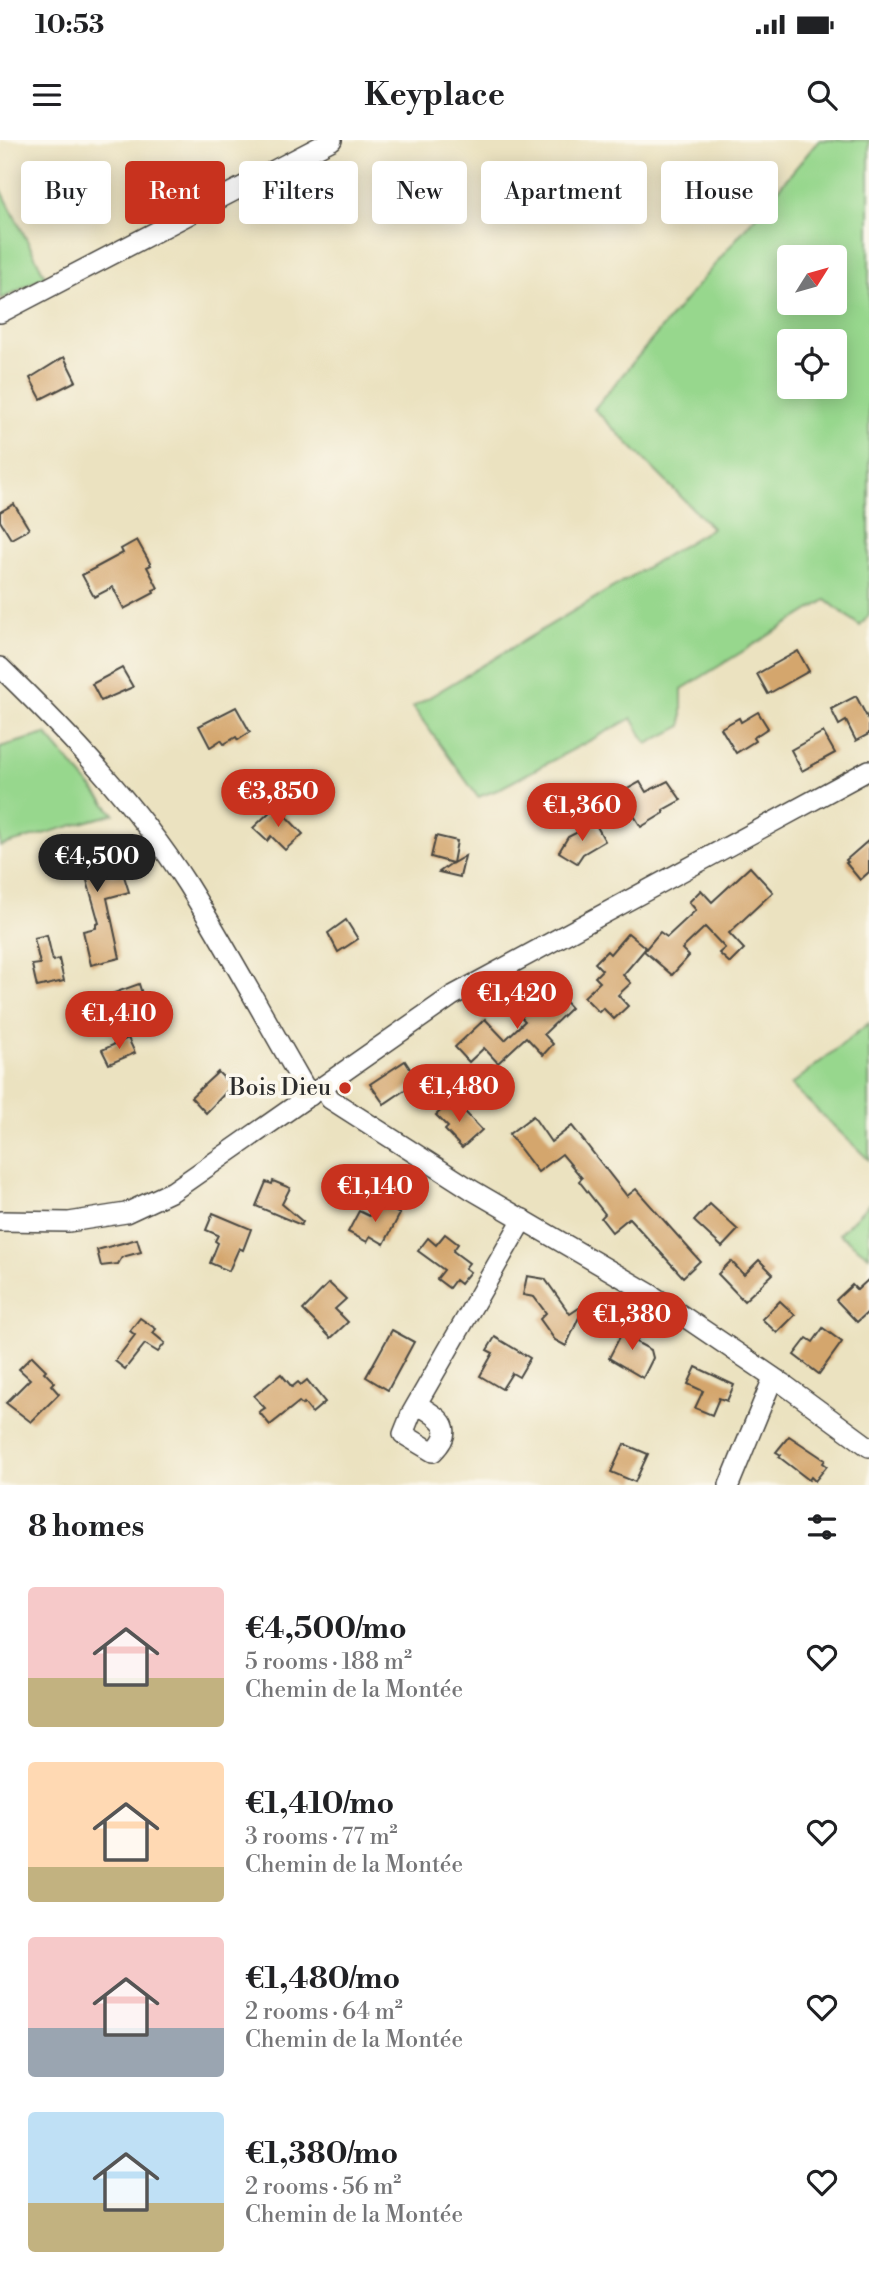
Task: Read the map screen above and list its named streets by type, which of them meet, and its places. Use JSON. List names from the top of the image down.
{
  "places": ["Bois Dieu"],
  "north": "top right",
  "page": {
    "status": "10:53",
    "header": "Keyplace",
    "chip": [
      "Buy",
      "Rent",
      "Filters",
      "New",
      "Apartment",
      "House"
    ],
    "price": [
      "€3,850",
      "€1,360",
      "€4,500",
      "€1,420",
      "€1,410",
      "€1,480",
      "€1,140",
      "€1,380"
    ],
    "heading": "8 homes",
    "list": [
      {
        "name": "€4,500/mo",
        "note": "5 rooms · 188 m² · Chemin de la Montée"
      },
      {
        "name": "€1,410/mo",
        "note": "3 rooms · 77 m² · Chemin de la Montée"
      },
      {
        "name": "€1,480/mo",
        "note": "2 rooms · 64 m² · Chemin de la Montée"
      },
      {
        "name": "€1,380/mo",
        "note": "2 rooms · 56 m² · Chemin de la Montée"
      }
    ]
  }
}
